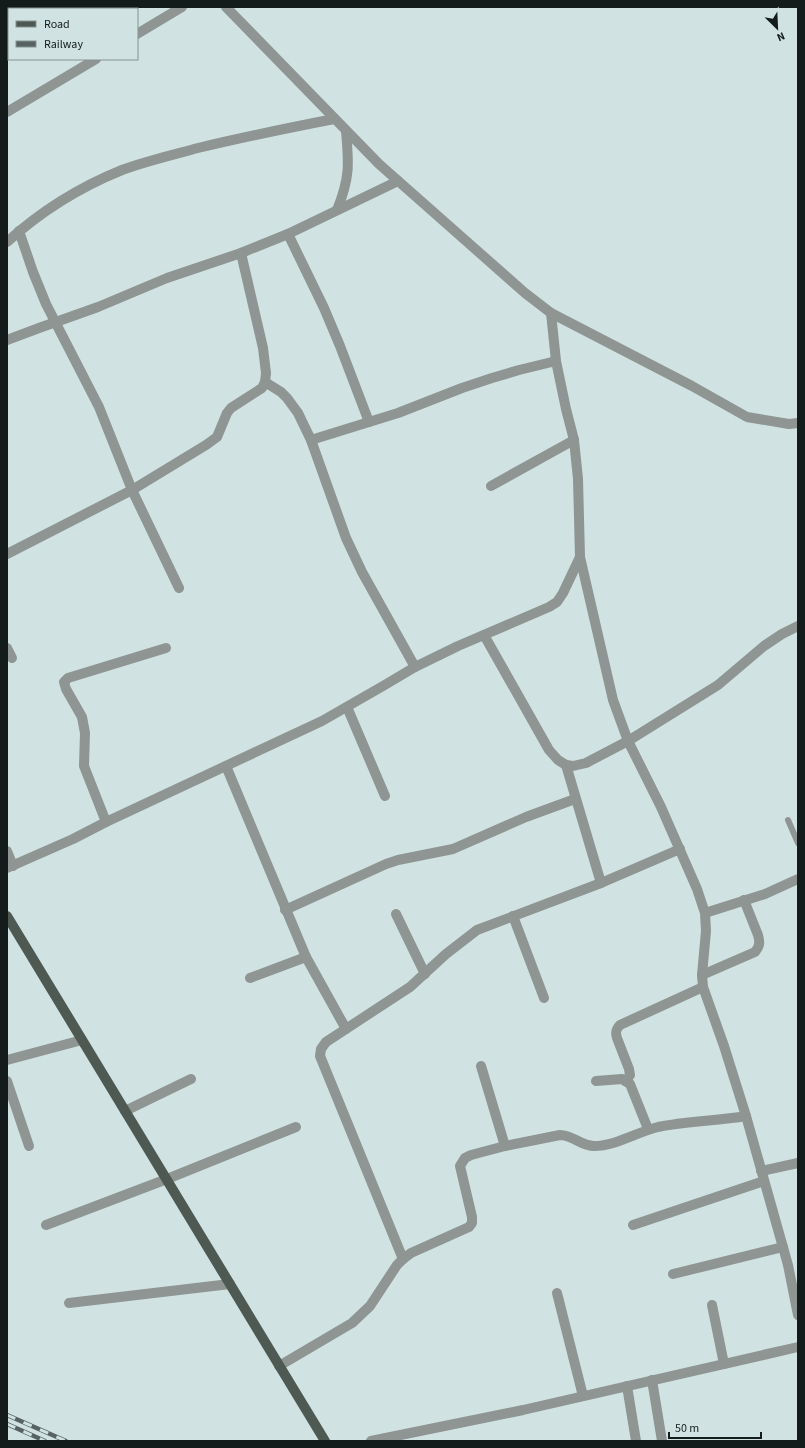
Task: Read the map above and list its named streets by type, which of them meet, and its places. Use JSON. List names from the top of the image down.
{
  "legend": ["Road", "Railway"],
  "scale_bar": "50 m",
  "north": "bottom right"
}
